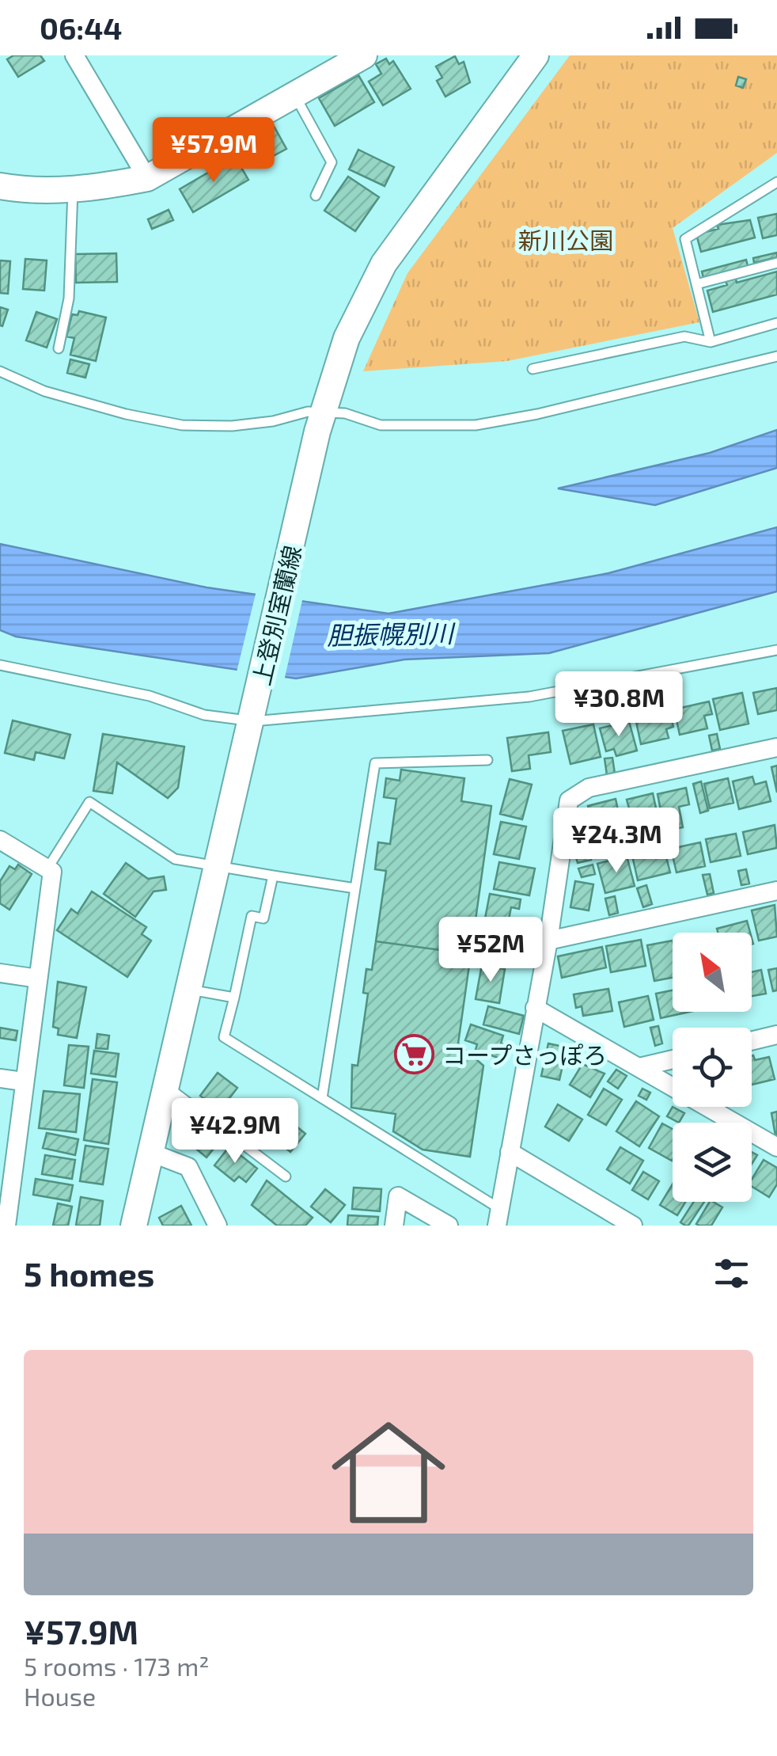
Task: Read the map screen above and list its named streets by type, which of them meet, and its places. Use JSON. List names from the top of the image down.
{
  "streets": {
    "main road": ["上登別室蘭線"]
  },
  "water": ["胆振幌別川"],
  "parks": ["新川公園"],
  "places": {
    "supermarket": ["コープさっぽろ"]
  },
  "north": "top left",
  "page": {
    "status": "06:44",
    "price": [
      "¥57.9M",
      "¥30.8M",
      "¥24.3M",
      "¥52M",
      "¥42.9M"
    ],
    "heading": "5 homes",
    "list": [
      {
        "name": "¥57.9M",
        "note": "5 rooms · 173 m² · House"
      }
    ]
  }
}
